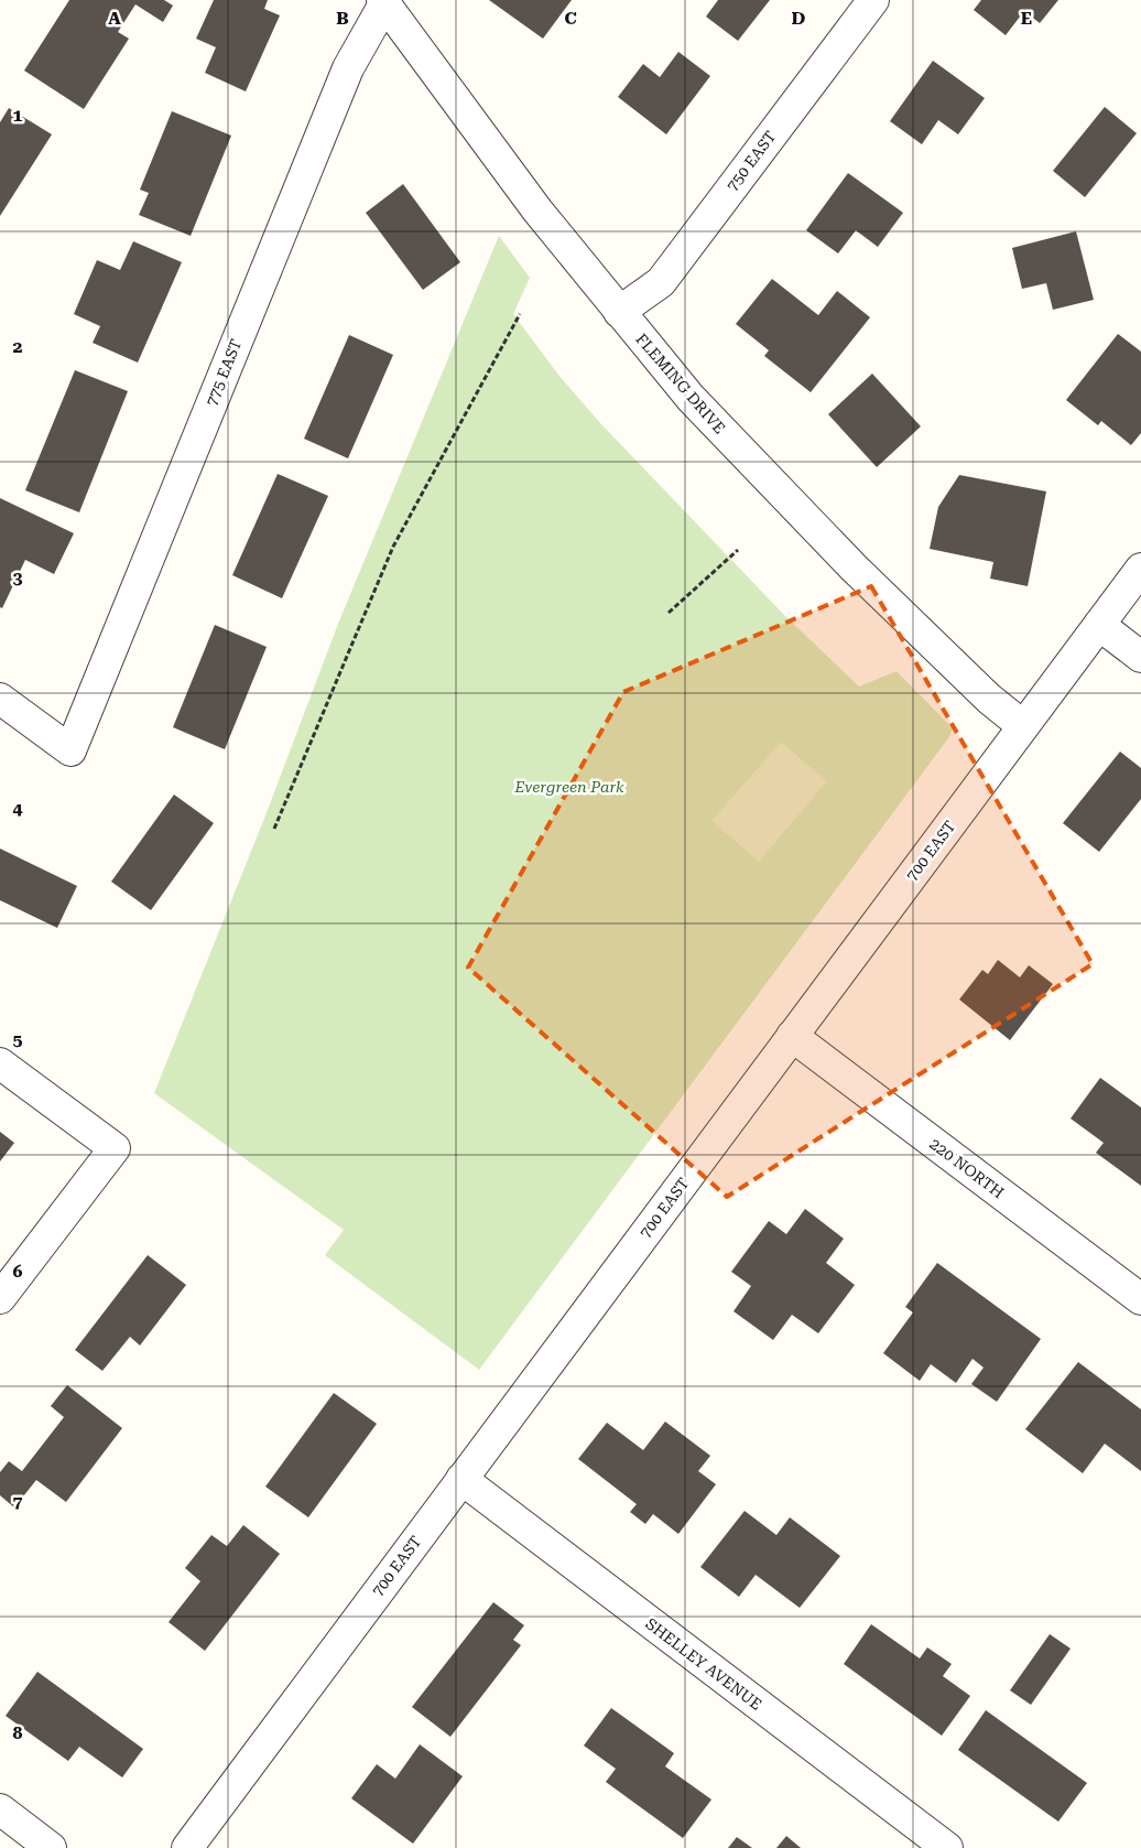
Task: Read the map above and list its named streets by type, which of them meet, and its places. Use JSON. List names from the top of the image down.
{
  "streets": {
    "street": [
      "750 EAST",
      "775 EAST",
      "FLEMING DRIVE",
      "700 EAST",
      "220 NORTH",
      "SHELLEY AVENUE"
    ]
  },
  "crossings": [
    ["750 EAST", "FLEMING DRIVE"],
    ["775 EAST", "FLEMING DRIVE"],
    ["FLEMING DRIVE", "700 EAST"],
    ["700 EAST", "220 NORTH"],
    ["700 EAST", "SHELLEY AVENUE"]
  ],
  "parks": ["Evergreen Park"],
  "grid": {
    "columns": [
      "A",
      "B",
      "C",
      "D",
      "E"
    ],
    "rows": [
      "1",
      "2",
      "3",
      "4",
      "5",
      "6",
      "7",
      "8"
    ]
  }
}
